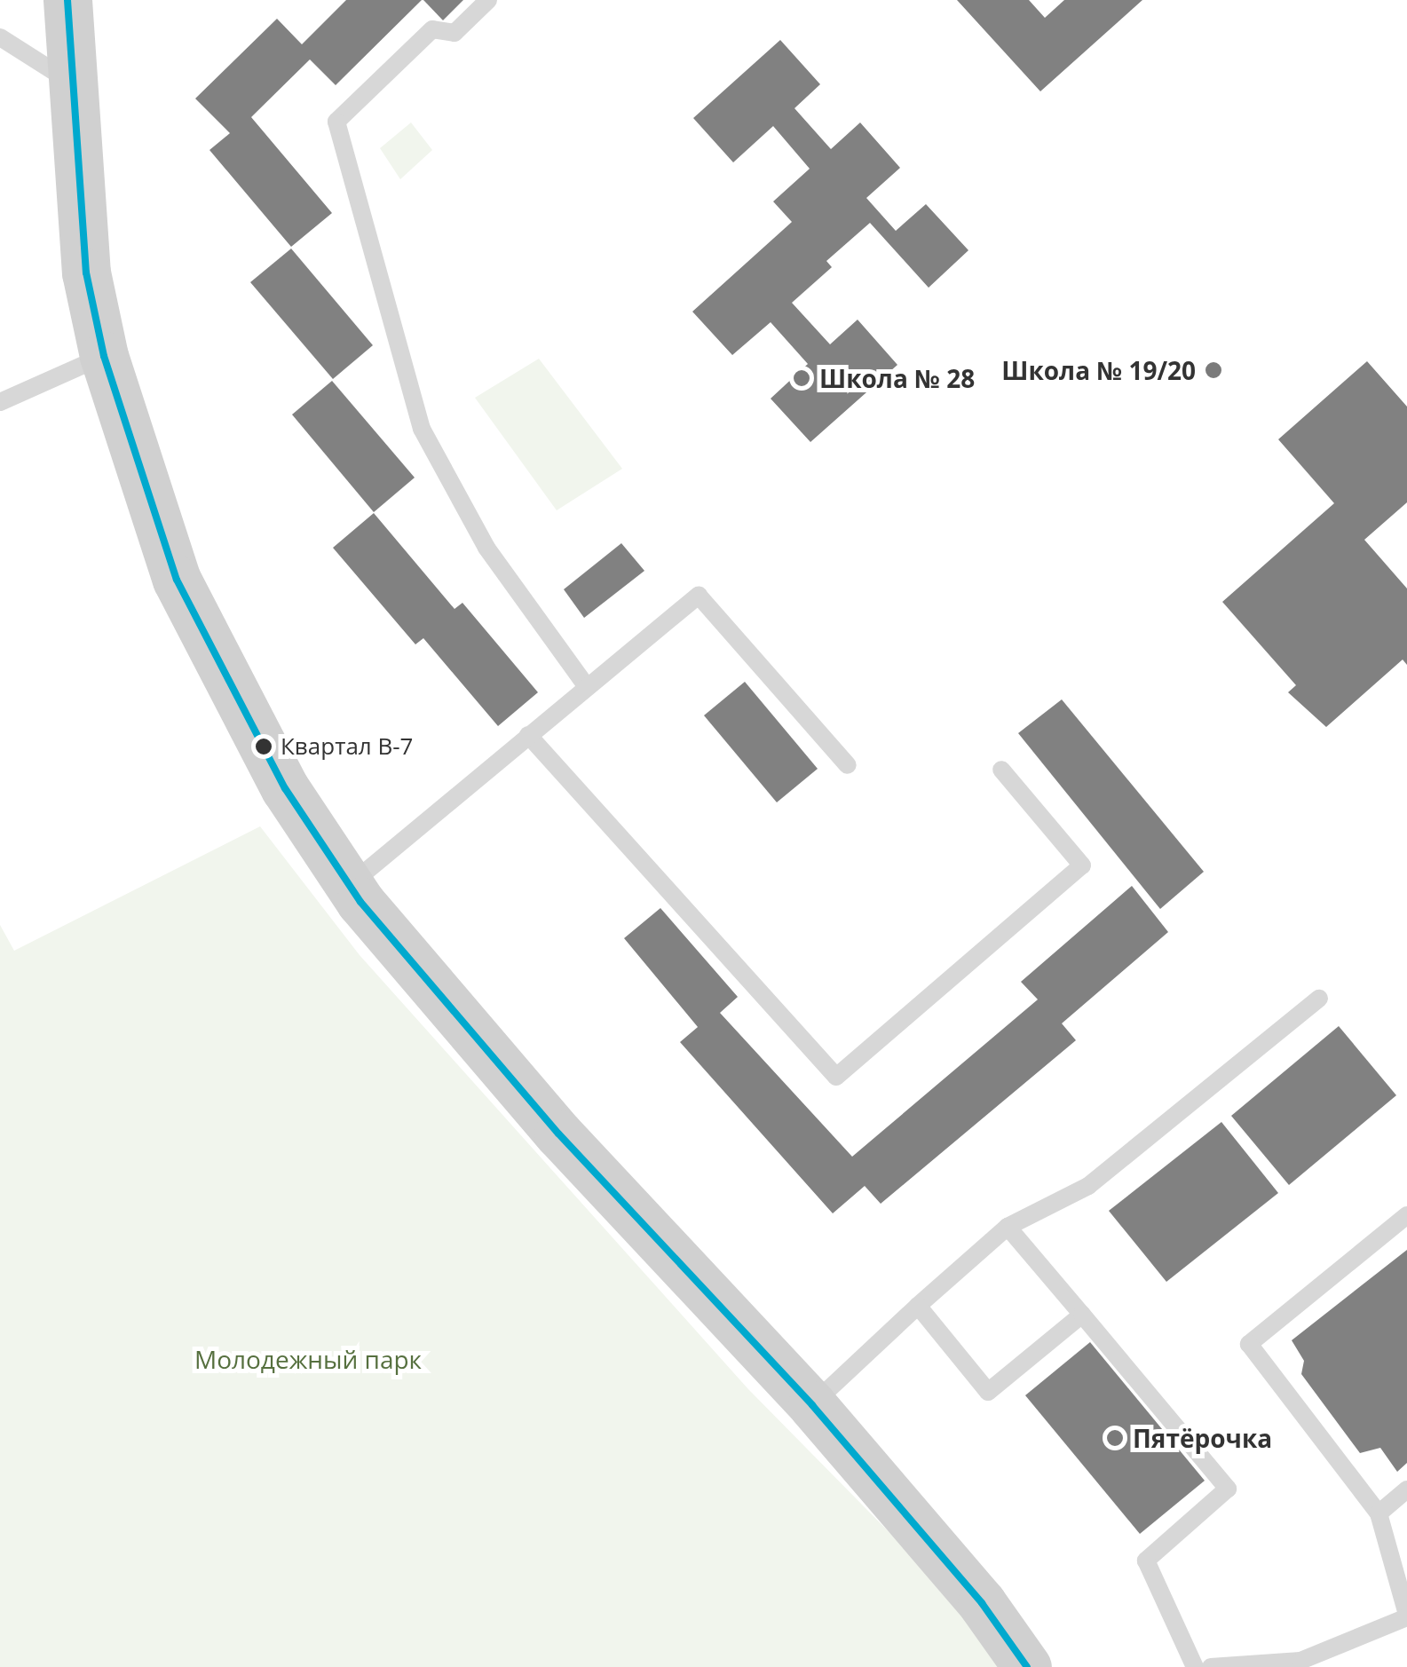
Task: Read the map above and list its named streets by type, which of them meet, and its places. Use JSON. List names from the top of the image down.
{
  "parks": ["Молодежный парк"],
  "places": [
    "Школа № 19/20",
    "Школа № 28",
    "Квартал В-7",
    "Пятёрочка"
  ]
}
